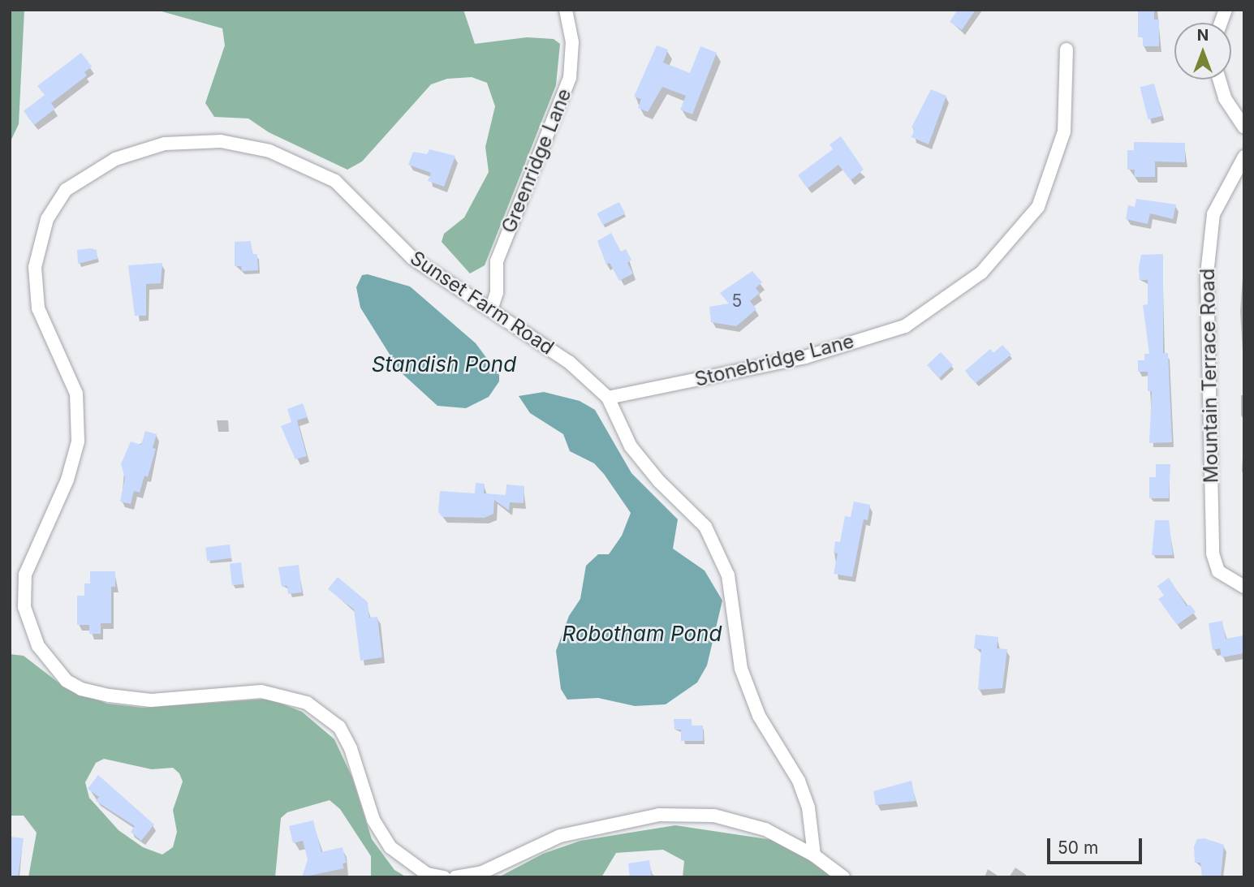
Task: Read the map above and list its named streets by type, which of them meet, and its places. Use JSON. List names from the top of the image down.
{
  "streets": {
    "street": [
      "Greenridge Lane",
      "Sunset Farm Road",
      "Stonebridge Lane",
      "Mountain Terrace Road"
    ]
  },
  "crossings": [
    ["Greenridge Lane", "Sunset Farm Road"],
    ["Sunset Farm Road", "Stonebridge Lane"]
  ],
  "water": ["Standish Pond", "Robotham Pond"],
  "house_numbers": ["5"],
  "scale_bar": "50 m",
  "north": "top"
}
